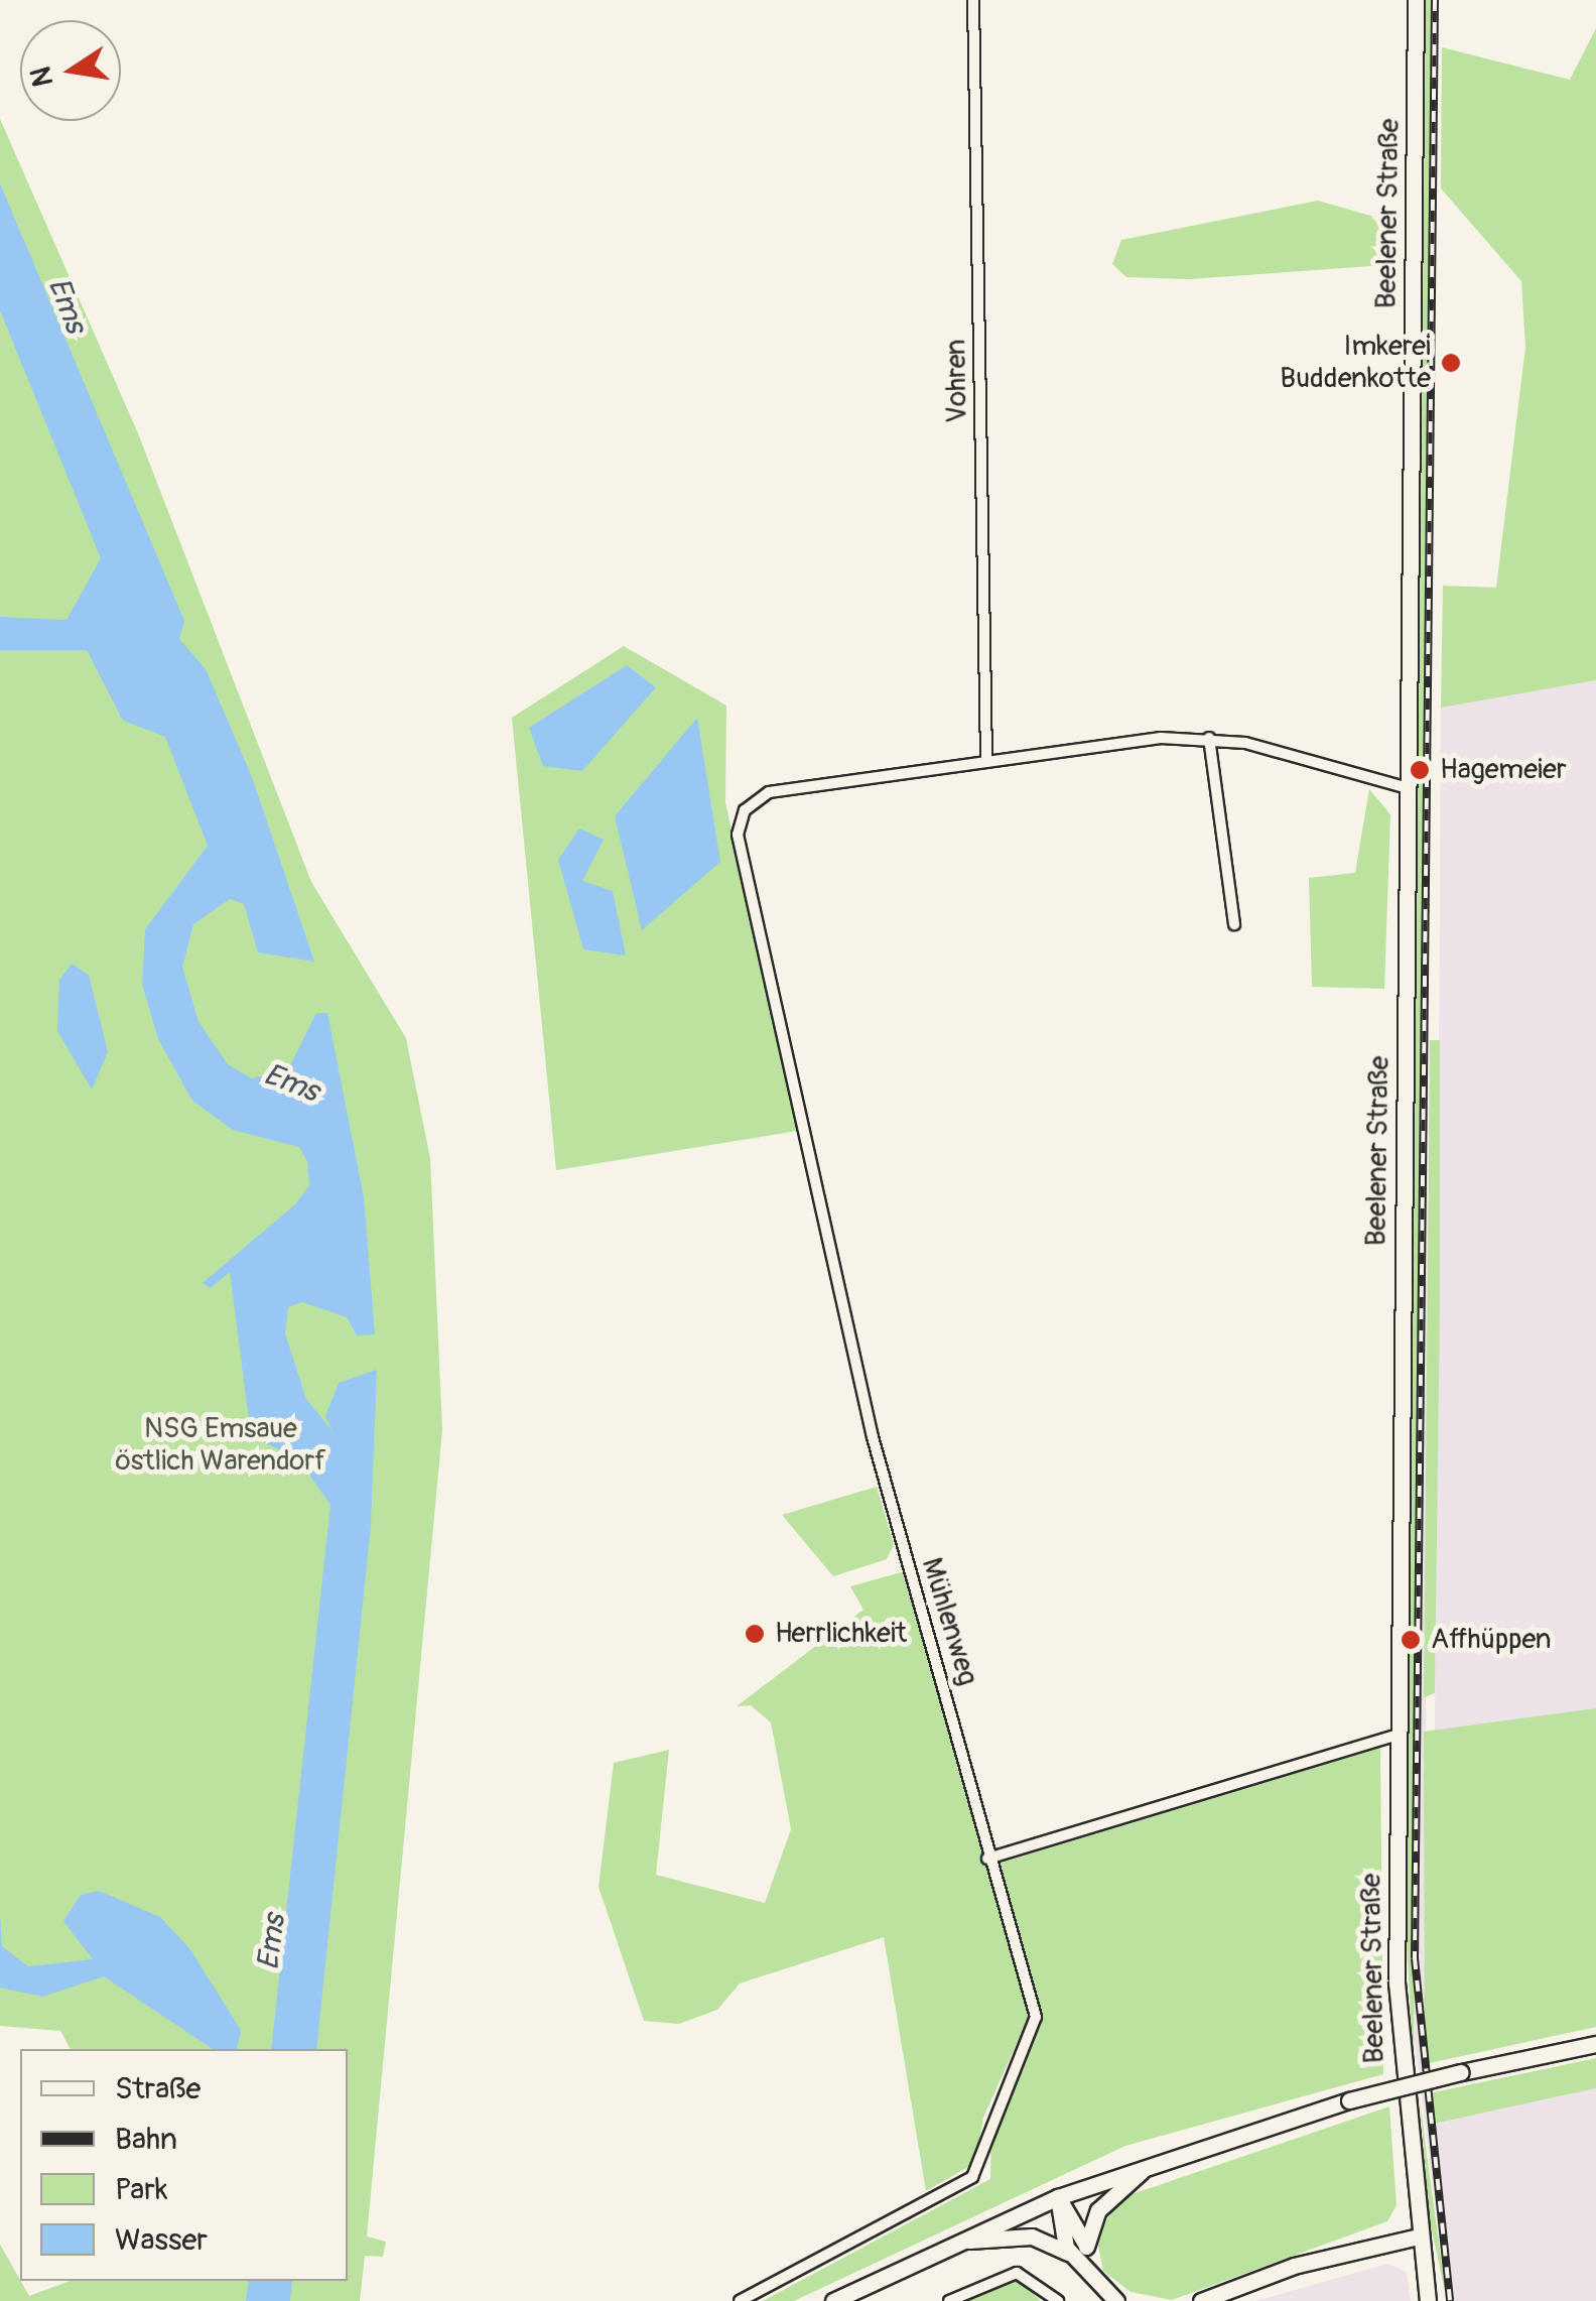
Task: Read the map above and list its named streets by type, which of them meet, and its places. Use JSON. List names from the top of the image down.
{
  "streets": {
    "main road": ["Beelener Straße"],
    "street": ["Vohren", "Mühlenweg"]
  },
  "crossings": [
    ["Vohren", "Mühlenweg"]
  ],
  "water": ["Ems"],
  "parks": ["NSG Emsaue östlich Warendorf"],
  "places": [
    "Imkerei Buddenkotte",
    "Hagemeier",
    "Herrlichkeit",
    "Affhüppen"
  ],
  "legend": [
    "Straße",
    "Bahn",
    "Park",
    "Wasser"
  ],
  "north": "left"
}
